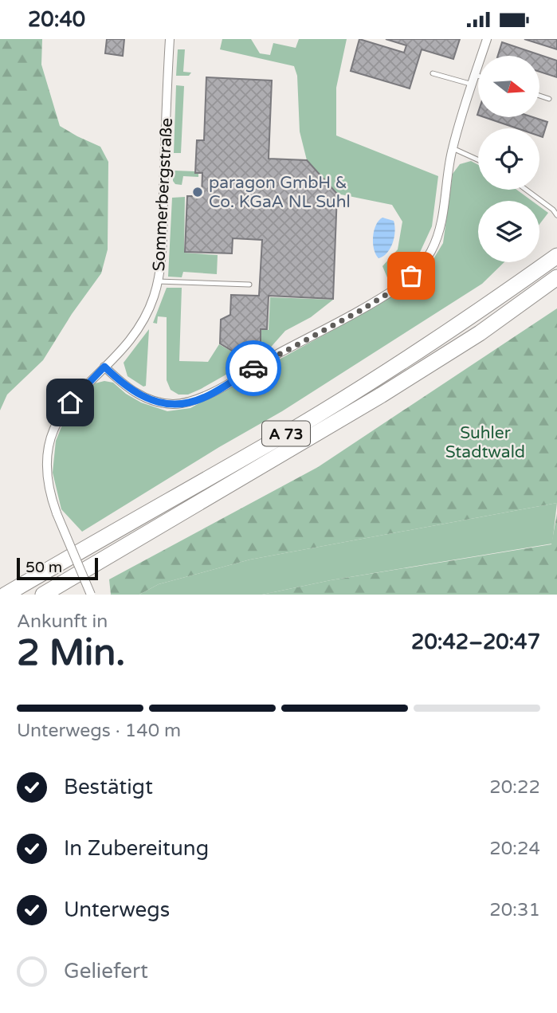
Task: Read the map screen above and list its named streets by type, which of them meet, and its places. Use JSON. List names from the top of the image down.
{
  "streets": {
    "highway": ["A 73"],
    "street": ["Sommerbergstraße"]
  },
  "parks": ["Suhler Stadtwald"],
  "places": ["paragon GmbH & Co. KGaA NL Suhl"],
  "scale_bar": "50 m",
  "north": "right",
  "page": {
    "status": "20:40",
    "scale": "50 m",
    "heading": ["2 Min.", "Ankunft in", "20:42–20:47"],
    "bar": "Unterwegs · 140 m",
    "list": [
      ["Bestätigt", "20:22"],
      ["In Zubereitung", "20:24"],
      ["Unterwegs", "20:31"],
      "Geliefert"
    ]
  }
}
